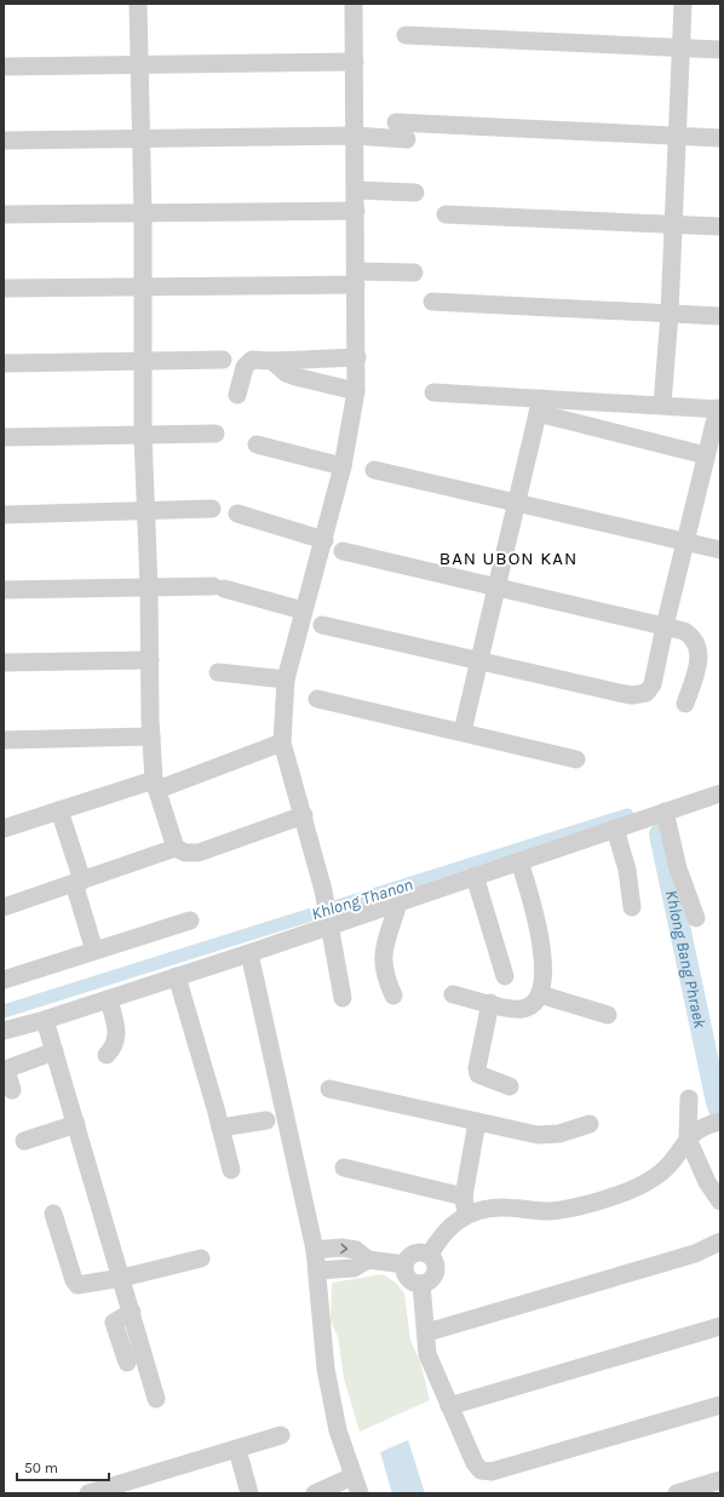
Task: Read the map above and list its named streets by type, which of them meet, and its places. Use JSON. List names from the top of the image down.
{
  "districts": ["BAN UBON KAN"],
  "water": ["Khlong Thanon", "Khlong Bang Phraek"],
  "scale_bar": "50 m"
}
